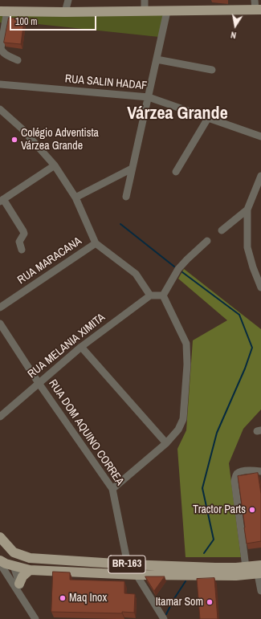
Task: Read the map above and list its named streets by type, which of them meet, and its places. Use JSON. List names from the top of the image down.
{
  "streets": {
    "main road": ["BR-163"],
    "street": [
      "RUA SALIN HADAF",
      "RUA MARACANA",
      "RUA MELANIA XIMITA",
      "RUA DOM AQUINO CORREA"
    ]
  },
  "crossings": [
    ["RUA MELANIA XIMITA", "RUA DOM AQUINO CORREA"],
    ["RUA DOM AQUINO CORREA", "BR-163"]
  ],
  "districts": ["Várzea Grande"],
  "places": [
    "Colégio Adventista Várzea Grande",
    "Tractor Parts",
    "Maq Inox",
    "Itamar Som"
  ],
  "scale_bar": "100 m",
  "north": "bottom"
}
